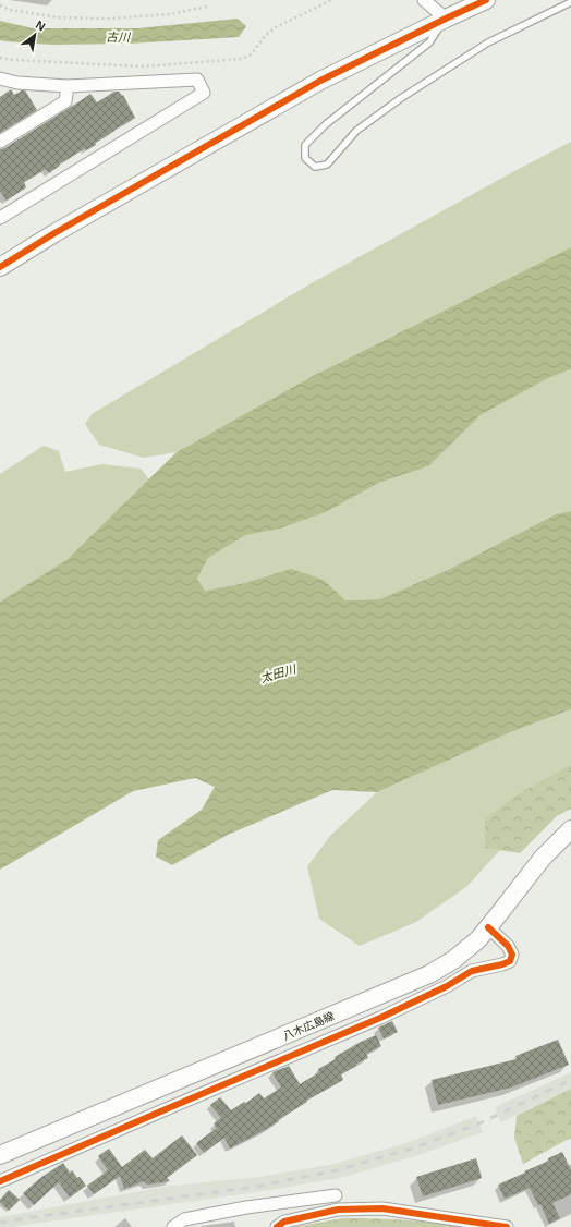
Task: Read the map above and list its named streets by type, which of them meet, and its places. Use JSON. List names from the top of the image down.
{
  "streets": {
    "main road": ["八木広島線"]
  },
  "water": ["古川", "太田川"],
  "north": "top right"
}
